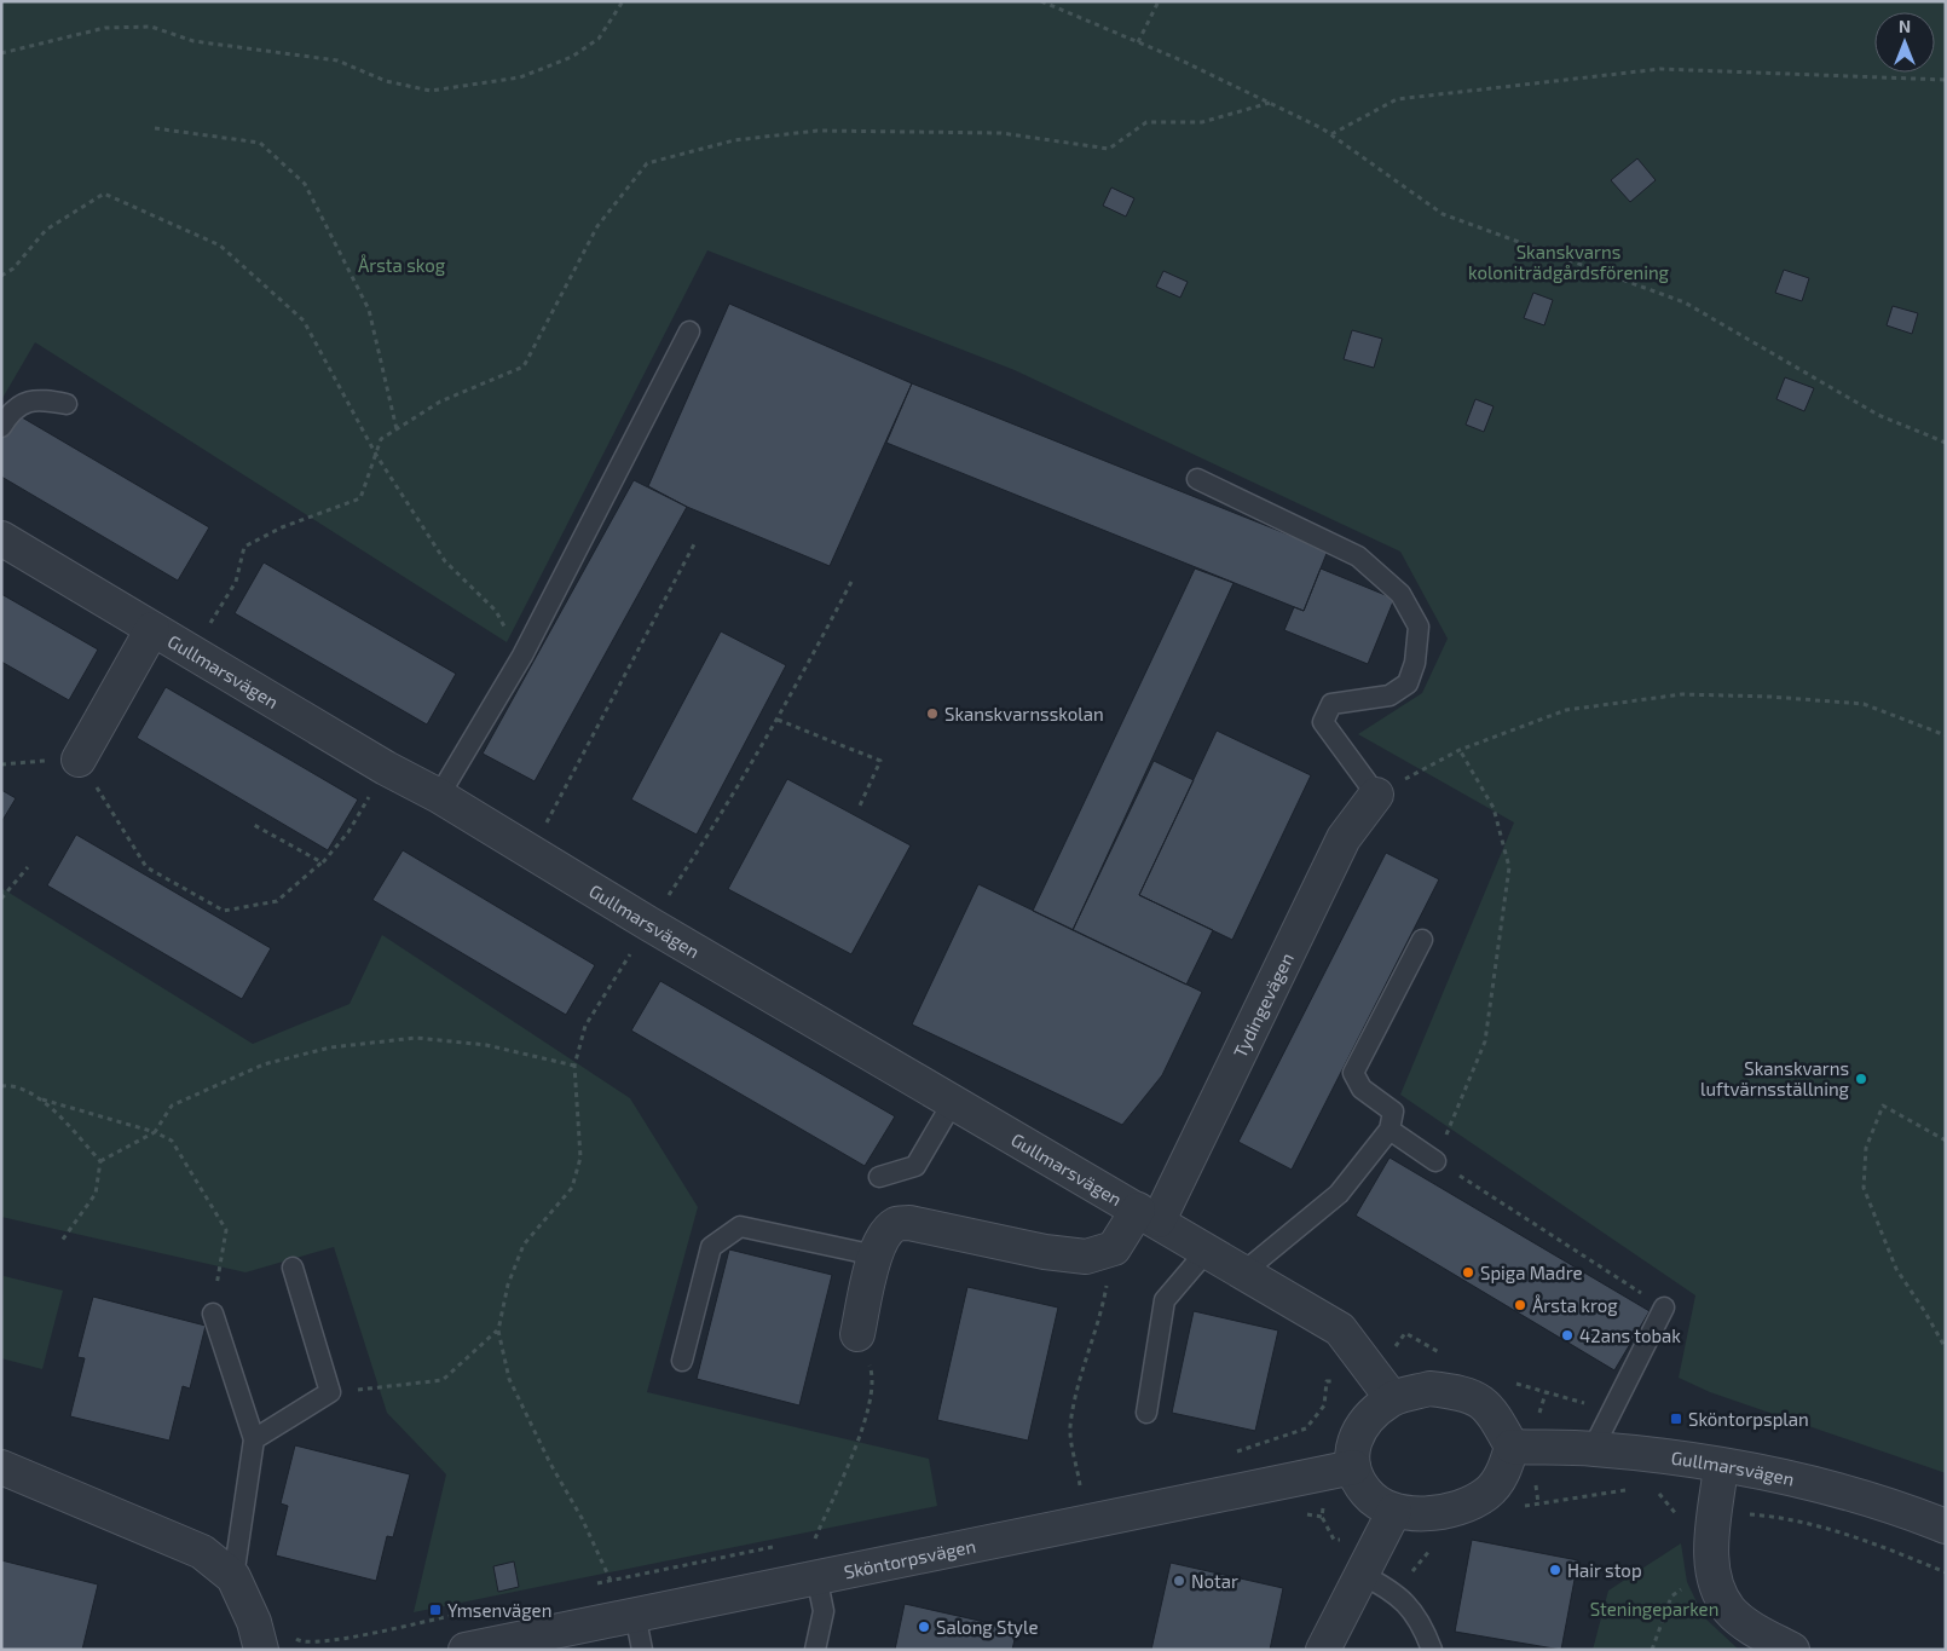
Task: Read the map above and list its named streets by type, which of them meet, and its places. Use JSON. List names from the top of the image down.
{
  "streets": {
    "street": ["Gullmarsvägen", "Tydingevägen", "Sköntorpsvägen"]
  },
  "crossings": [
    ["Gullmarsvägen", "Tydingevägen"],
    ["Gullmarsvägen", "Sköntorpsvägen"]
  ],
  "parks": ["Skanskvarns koloniträdgårdsförening", "Årsta skog", "Steningeparken"],
  "places": {
    "other": [
      "Skanskvarnsskolan",
      "Skanskvarns luftvärnsställning",
      "Spiga Madre",
      "Årsta krog",
      "42ans tobak",
      "Hair stop",
      "Notar",
      "Salong Style"
    ],
    "transit": ["Sköntorpsplan", "Ymsenvägen"]
  },
  "north": "top"
}
